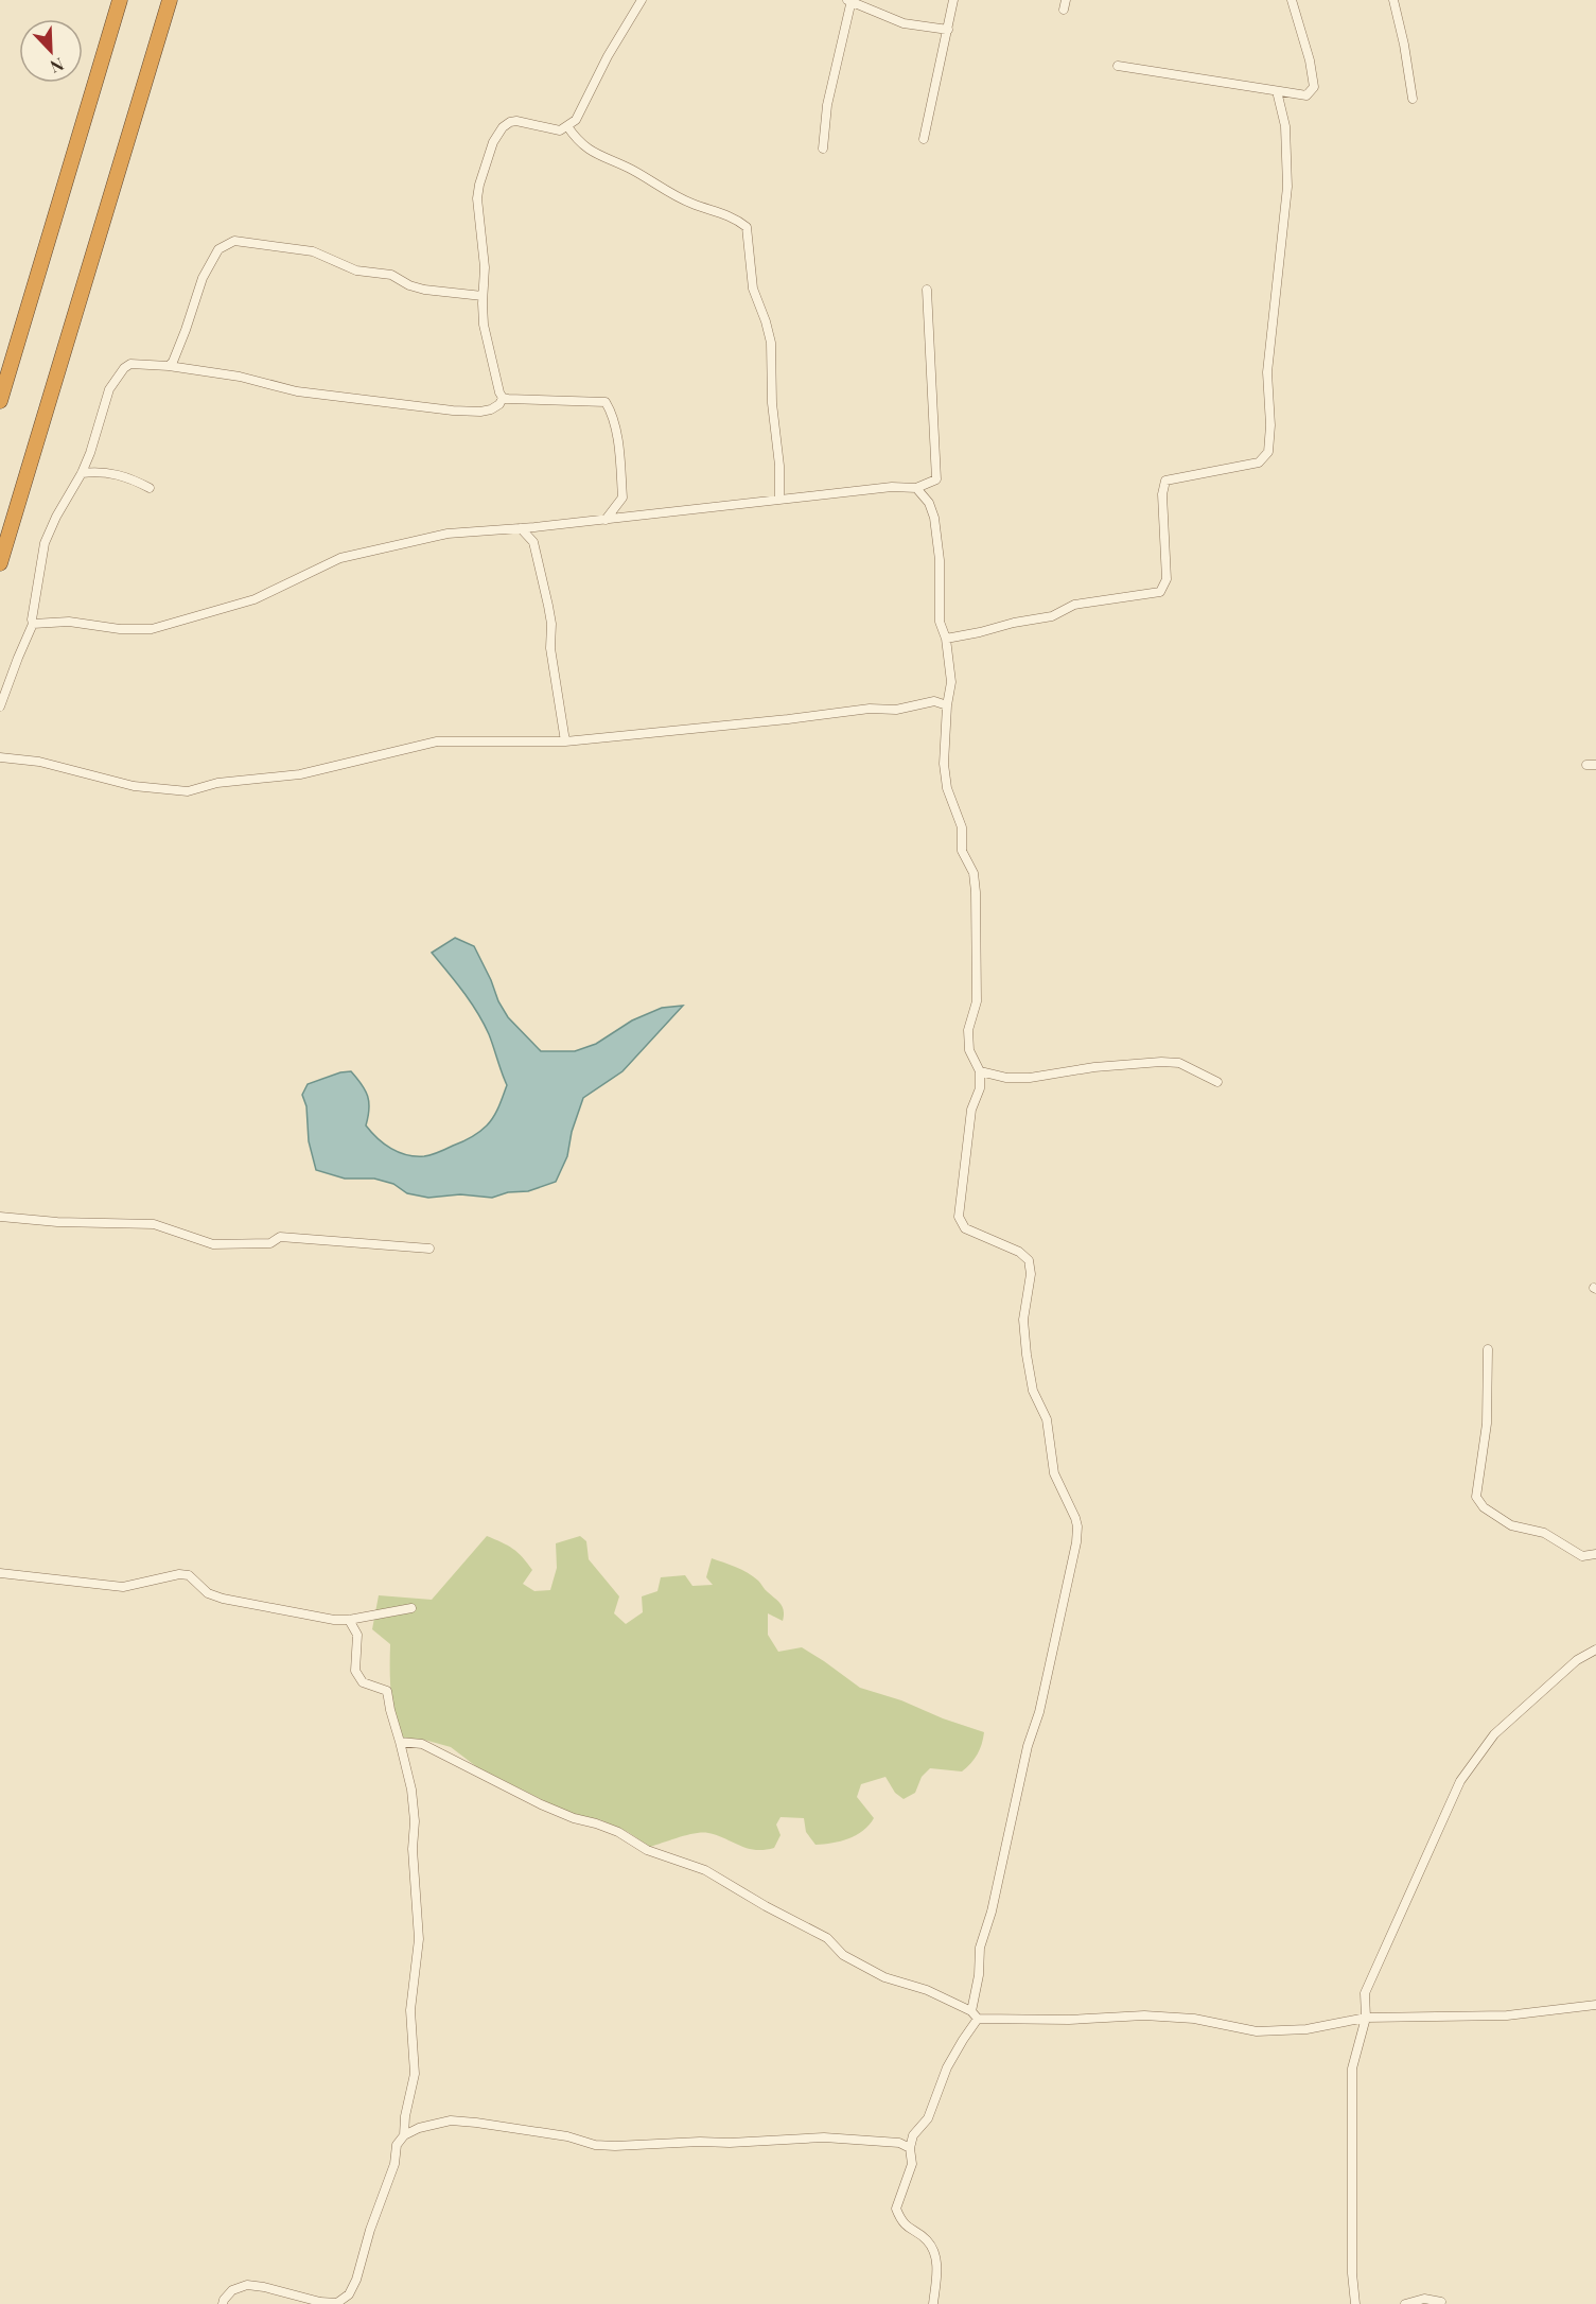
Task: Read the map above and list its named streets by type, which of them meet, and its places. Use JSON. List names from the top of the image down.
{
  "north": "bottom right"
}
